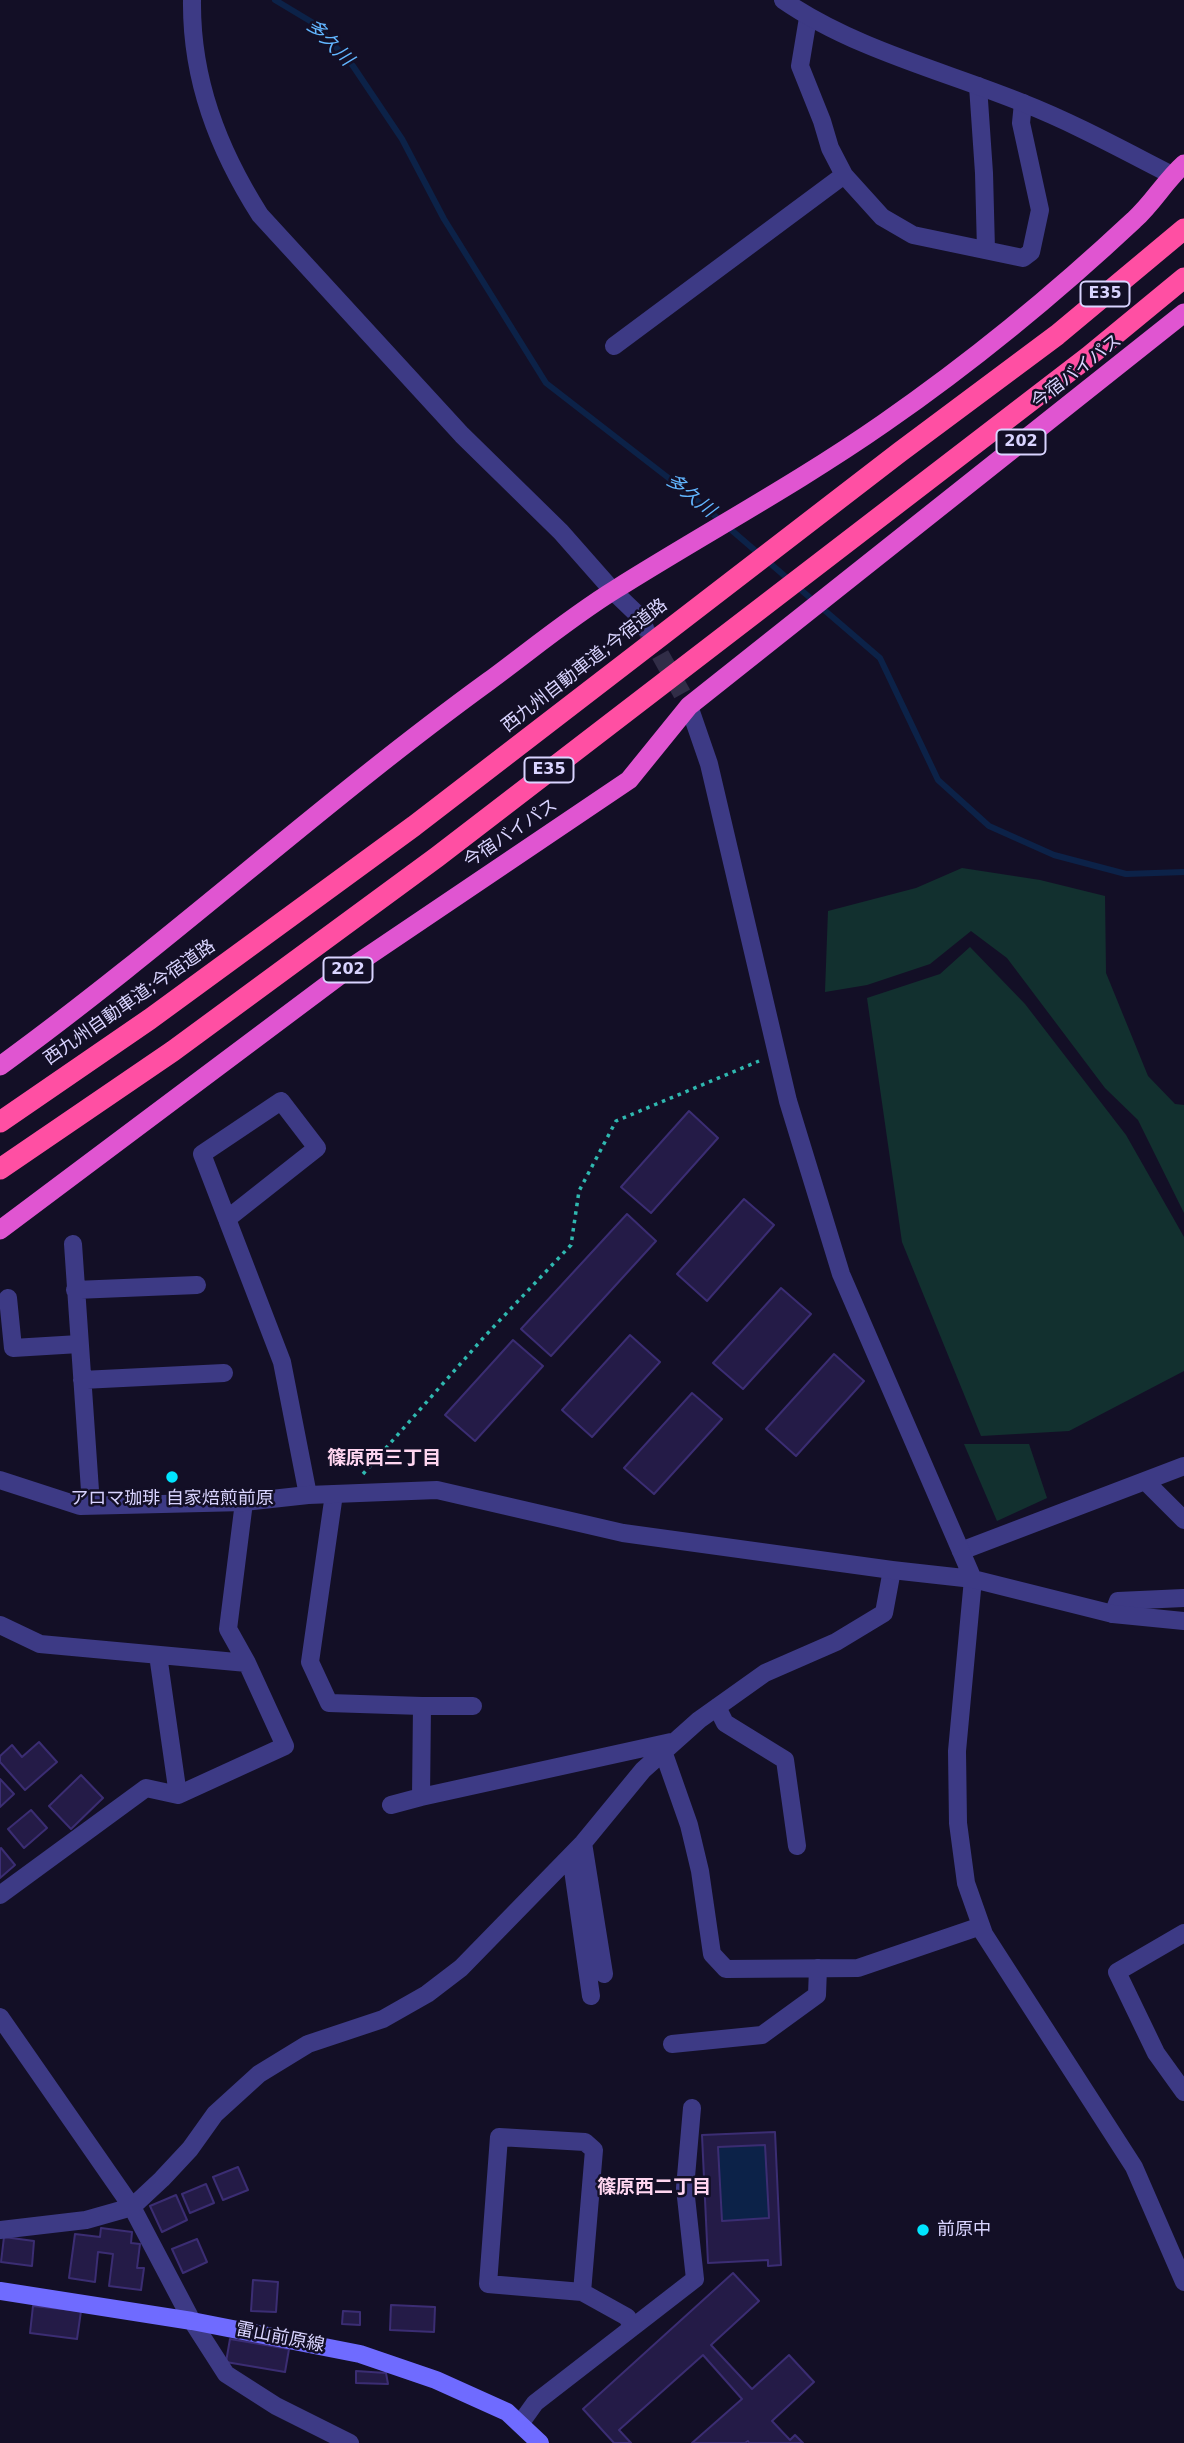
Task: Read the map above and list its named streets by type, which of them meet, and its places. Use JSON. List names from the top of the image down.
{
  "streets": {
    "highway": [
      "E35",
      "今宿バイパス",
      "202",
      "西九州自動車道;今宿道路"
    ],
    "main road": ["雷山前原線"]
  },
  "districts": ["篠原西三丁目", "篠原西二丁目"],
  "water": ["多久川"],
  "places": ["アロマ珈琲 自家焙煎前原", "前原中"]
}
